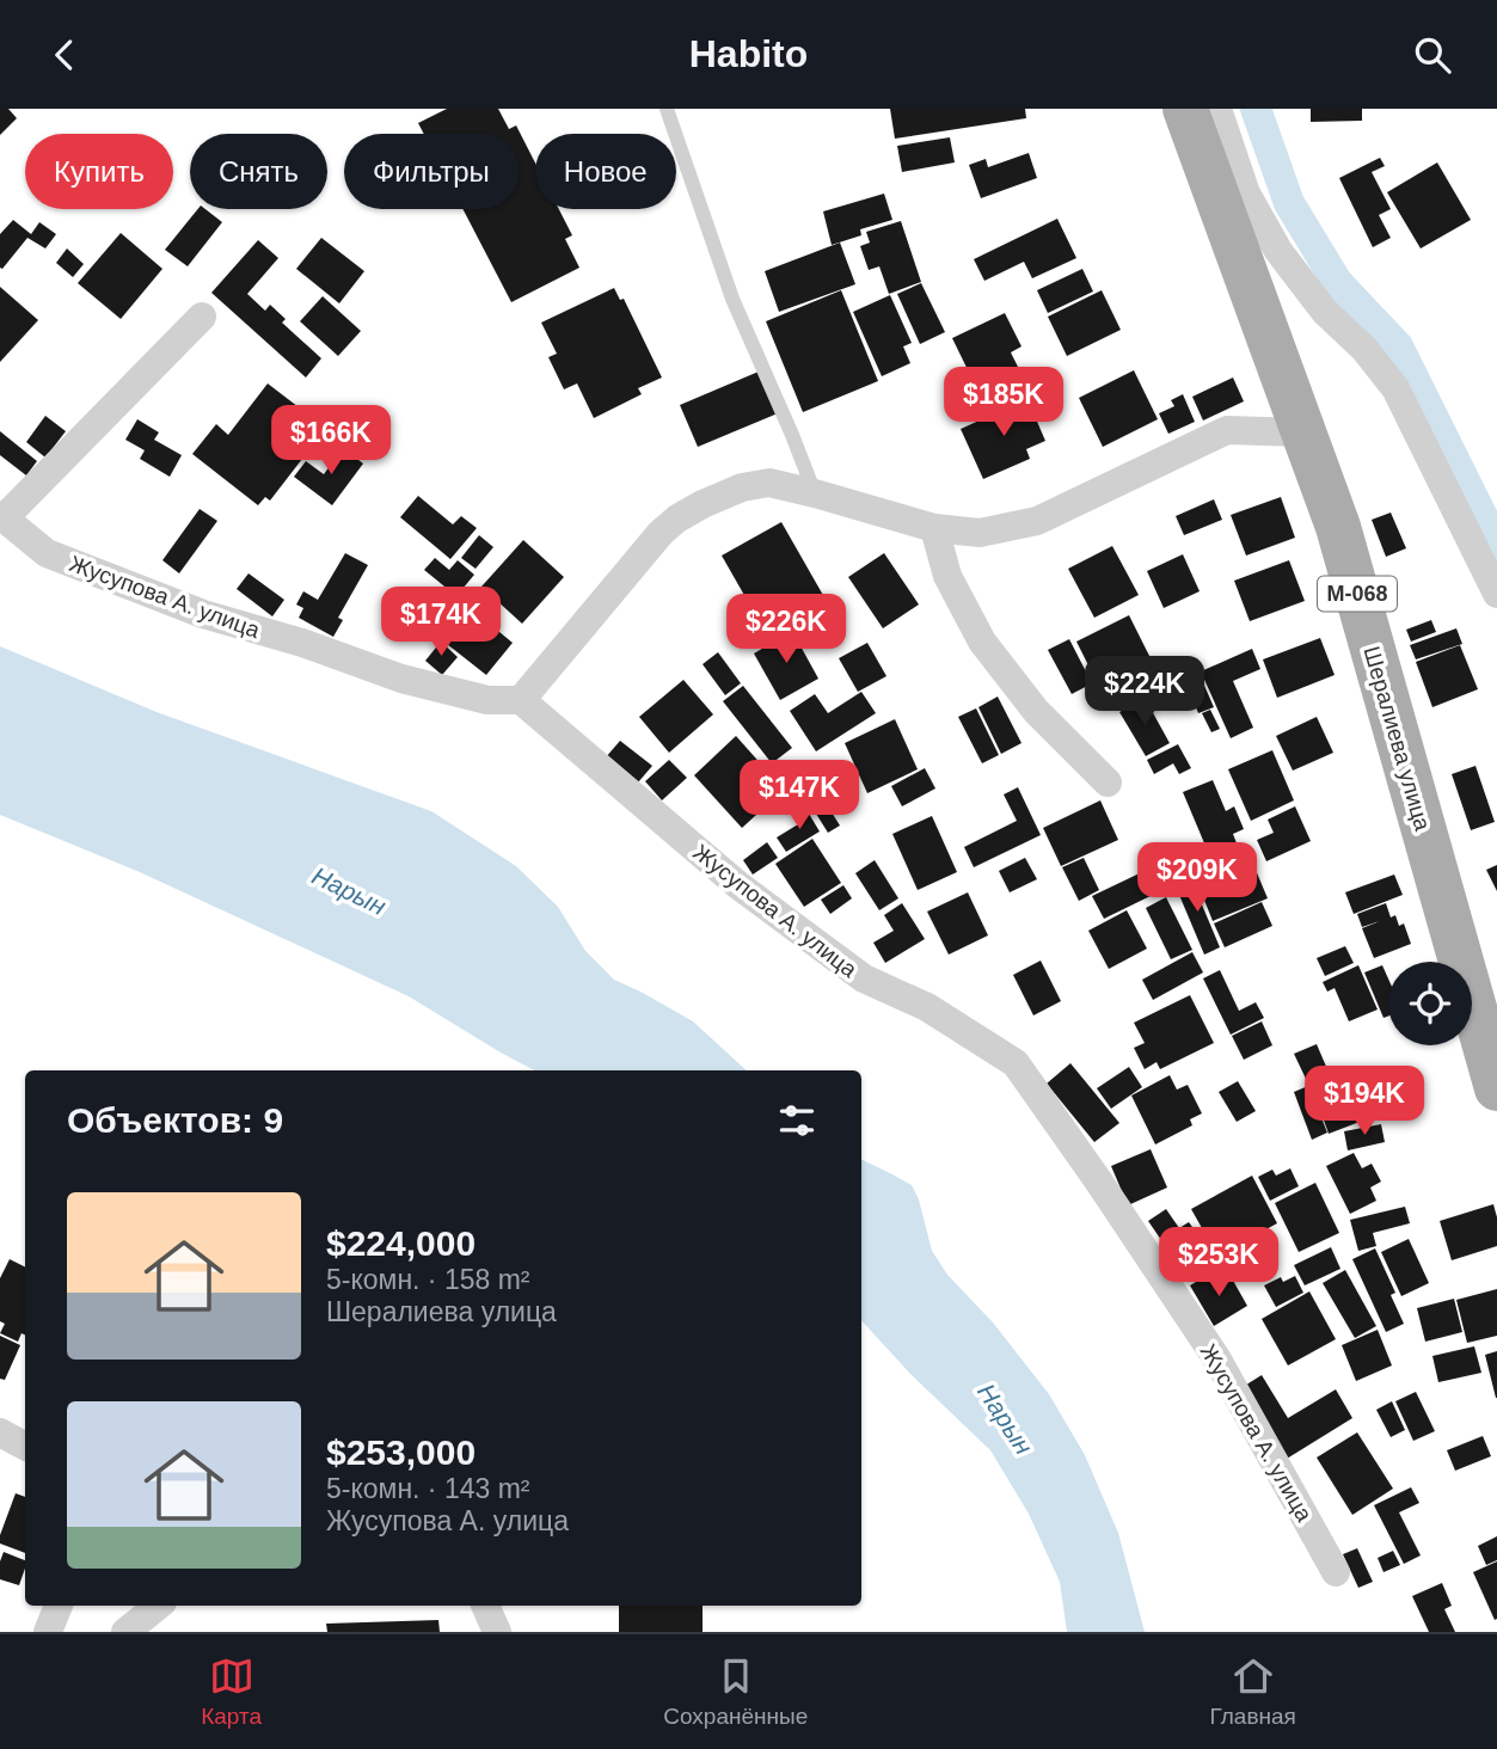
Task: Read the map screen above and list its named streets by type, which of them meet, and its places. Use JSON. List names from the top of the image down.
{
  "streets": {
    "main road": ["М-068", "Шералиева улица"],
    "street": ["Жусупова А. улица"]
  },
  "water": ["Нарын"],
  "page": {
    "header": "Habito",
    "chip": [
      "Купить",
      "Снять",
      "Фильтры",
      "Новое"
    ],
    "price": [
      "$185K",
      "$166K",
      "$174K",
      "$226K",
      "$224K",
      "$147K",
      "$209K",
      "$194K",
      "$253K"
    ],
    "heading": "Объектов: 9",
    "list": [
      {
        "name": "$224,000",
        "note": "5-комн. · 158 m² · Шералиева улица"
      },
      {
        "name": "$253,000",
        "note": "5-комн. · 143 m² · Жусупова А. улица"
      }
    ],
    "tabs": ["Карта", "Сохранённые", "Главная"]
  }
}
